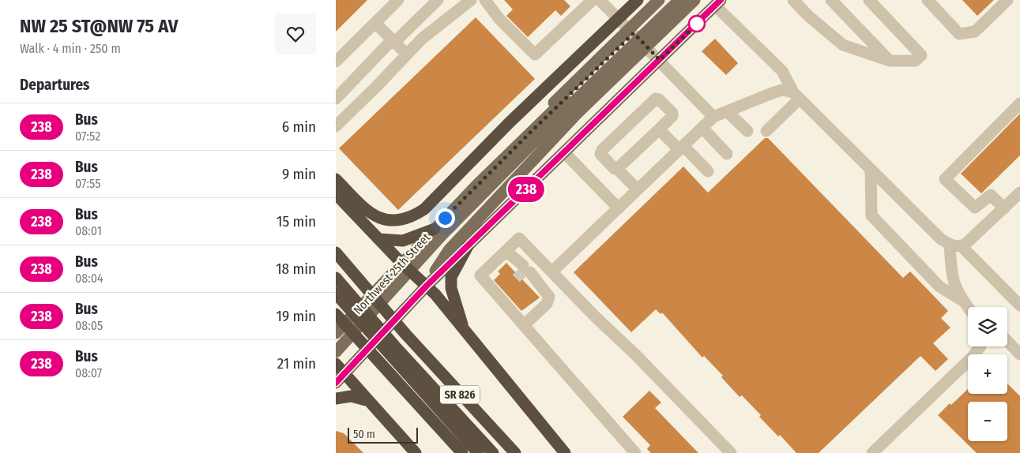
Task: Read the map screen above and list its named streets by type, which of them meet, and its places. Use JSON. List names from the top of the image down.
{
  "streets": {
    "highway": ["SR 826"],
    "main road": ["Northwest 25th Street"]
  },
  "lines": ["bus line 238"],
  "scale_bar": "50 m",
  "page": {
    "heading": [
      ["NW 25 ST@NW 75 AV", "Walk · 4 min · 250 m"],
      "Departures"
    ],
    "on_map": "238",
    "list": [
      {
        "mark": "238",
        "name": "Bus",
        "note": "07:52",
        "value": "6 min"
      },
      {
        "mark": "238",
        "name": "Bus",
        "note": "07:55",
        "value": "9 min"
      },
      {
        "mark": "238",
        "name": "Bus",
        "note": "08:01",
        "value": "15 min"
      },
      {
        "mark": "238",
        "name": "Bus",
        "note": "08:04",
        "value": "18 min"
      },
      {
        "mark": "238",
        "name": "Bus",
        "note": "08:05",
        "value": "19 min"
      },
      {
        "mark": "238",
        "name": "Bus",
        "note": "08:07",
        "value": "21 min"
      }
    ],
    "map_buttons": ["+", "−"],
    "scale": "50 m"
  }
}
